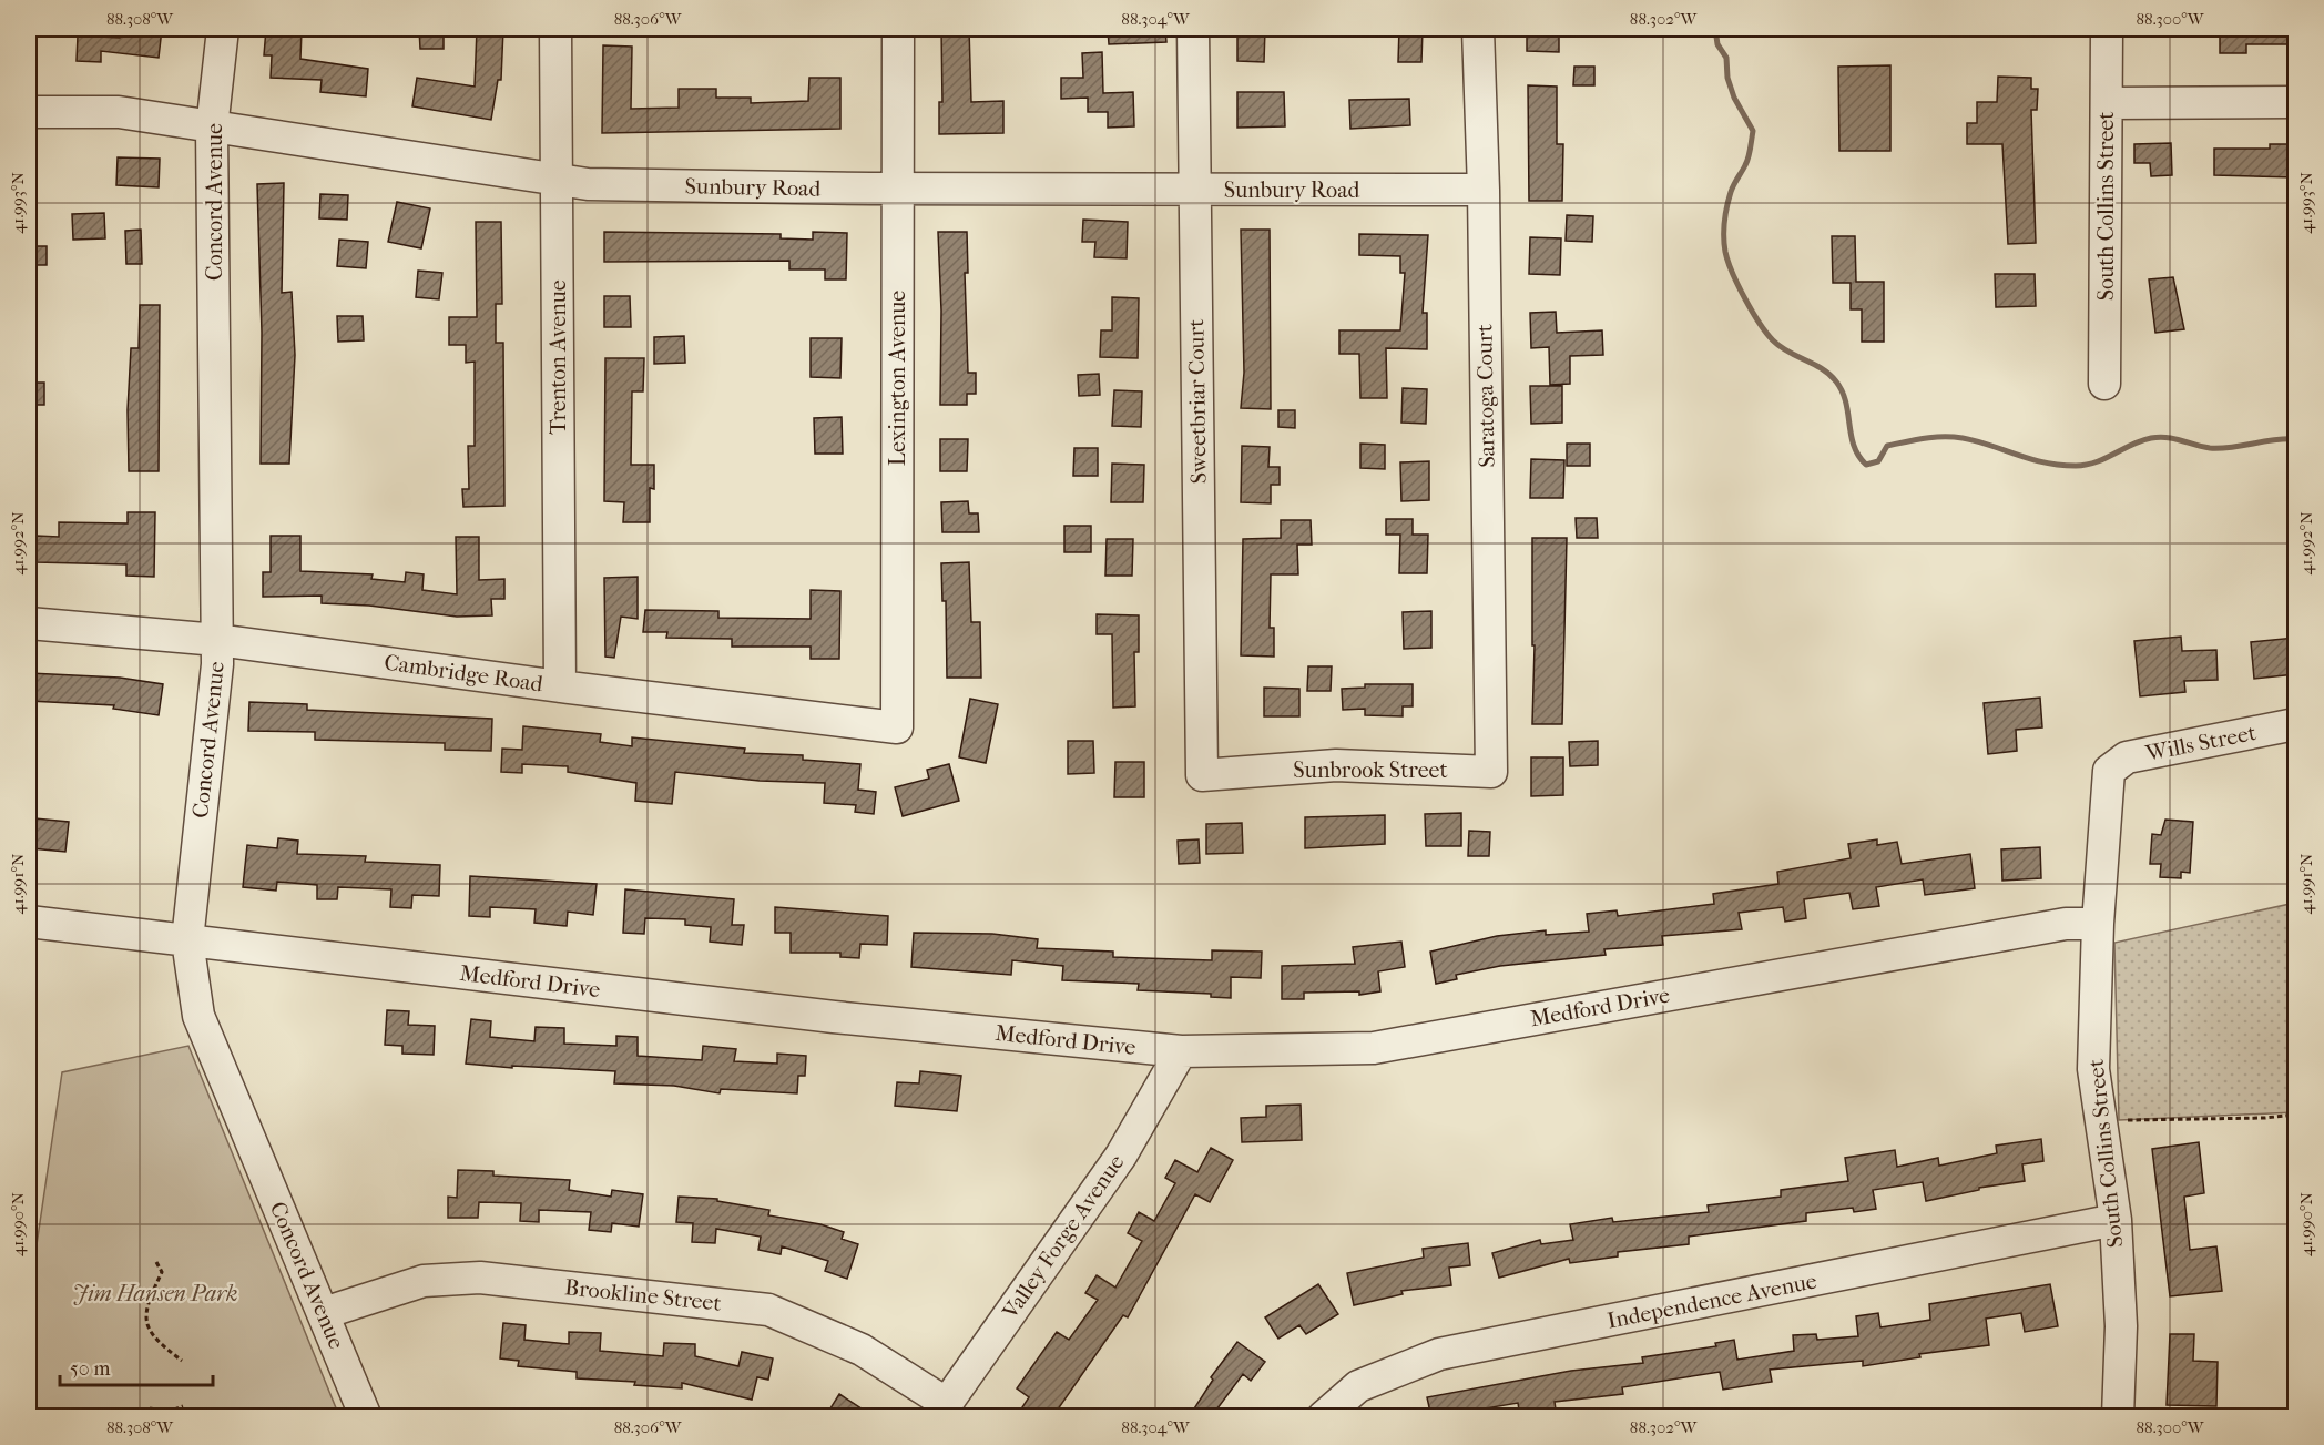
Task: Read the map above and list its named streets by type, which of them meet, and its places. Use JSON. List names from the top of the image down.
{
  "streets": {
    "street": [
      "Sunbury Road",
      "Concord Avenue",
      "South Collins Street",
      "Trenton Avenue",
      "Lexington Avenue",
      "Saratoga Court",
      "Sweetbriar Court",
      "Cambridge Road",
      "Wills Street",
      "Sunbrook Street",
      "Medford Drive",
      "Valley Forge Avenue",
      "Brookline Street",
      "Independence Avenue"
    ]
  },
  "crossings": [
    ["Sunbury Road", "Concord Avenue"],
    ["Sunbury Road", "Trenton Avenue"],
    ["Sunbury Road", "Lexington Avenue"],
    ["Sunbury Road", "Saratoga Court"],
    ["Sunbury Road", "Sweetbriar Court"],
    ["Concord Avenue", "Cambridge Road"],
    ["Concord Avenue", "Medford Drive"],
    ["Concord Avenue", "Brookline Street"],
    ["South Collins Street", "Wills Street"],
    ["South Collins Street", "Medford Drive"],
    ["South Collins Street", "Independence Avenue"],
    ["Trenton Avenue", "Cambridge Road"],
    ["Lexington Avenue", "Cambridge Road"],
    ["Saratoga Court", "Sunbrook Street"],
    ["Sweetbriar Court", "Sunbrook Street"],
    ["Medford Drive", "Valley Forge Avenue"],
    ["Valley Forge Avenue", "Brookline Street"]
  ],
  "parks": ["Jim Hansen Park"],
  "scale_bar": "50 m",
  "coordinates": [
    "88.308°W",
    "88.306°W",
    "88.304°W",
    "88.302°W",
    "88.300°W",
    "41.993°N",
    "41.992°N",
    "41.991°N",
    "41.990°N"
  ]
}
